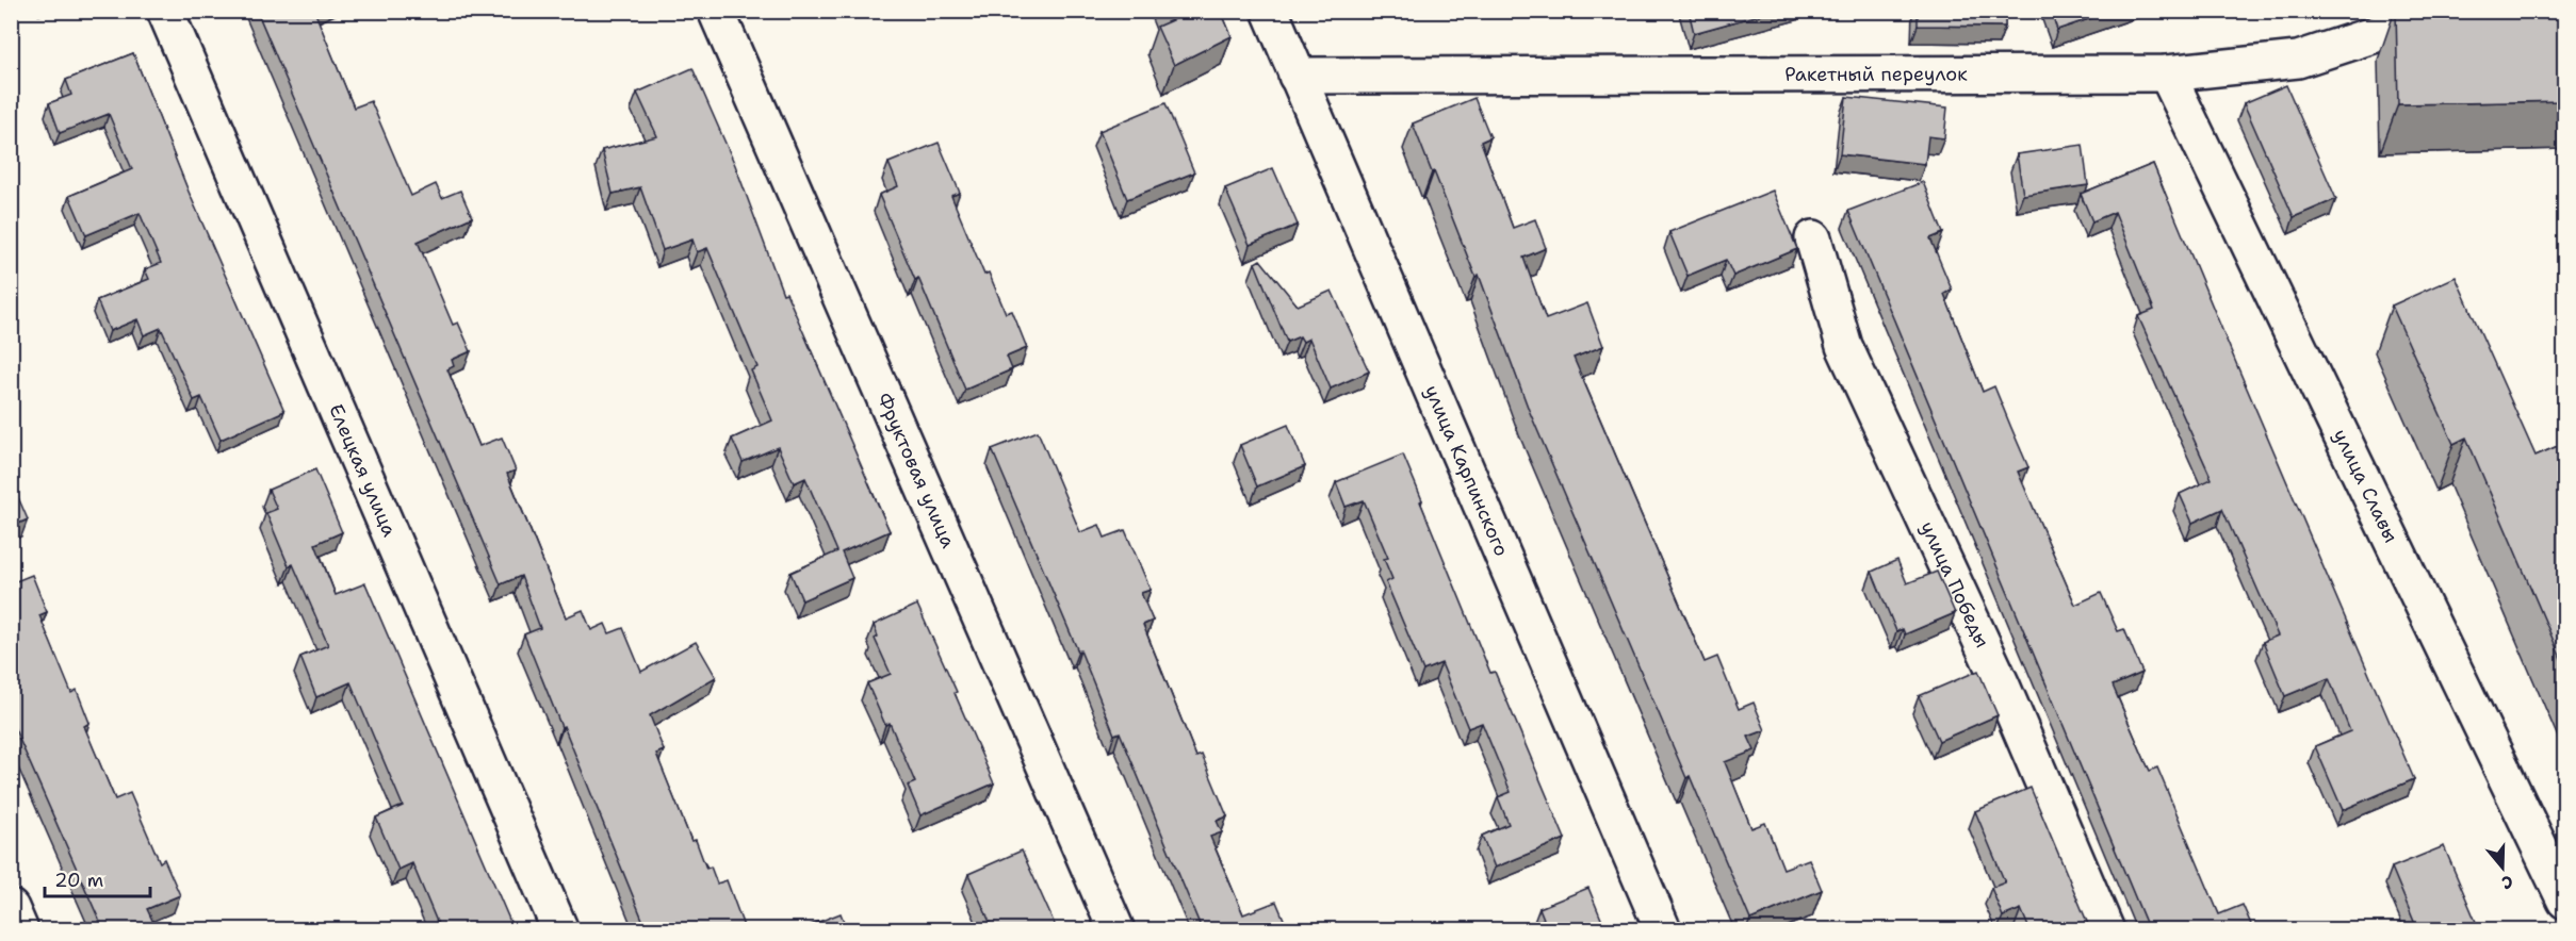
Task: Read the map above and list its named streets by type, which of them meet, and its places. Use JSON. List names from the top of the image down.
{
  "streets": {
    "street": [
      "Ракетный переулок",
      "Елецкая улица",
      "Фруктовая улица",
      "улица Карпинского",
      "улица Славы",
      "улица Победы"
    ]
  },
  "crossings": [
    ["Ракетный переулок", "улица Карпинского"],
    ["Ракетный переулок", "улица Славы"]
  ],
  "scale_bar": "20 m",
  "north": "bottom"
}
